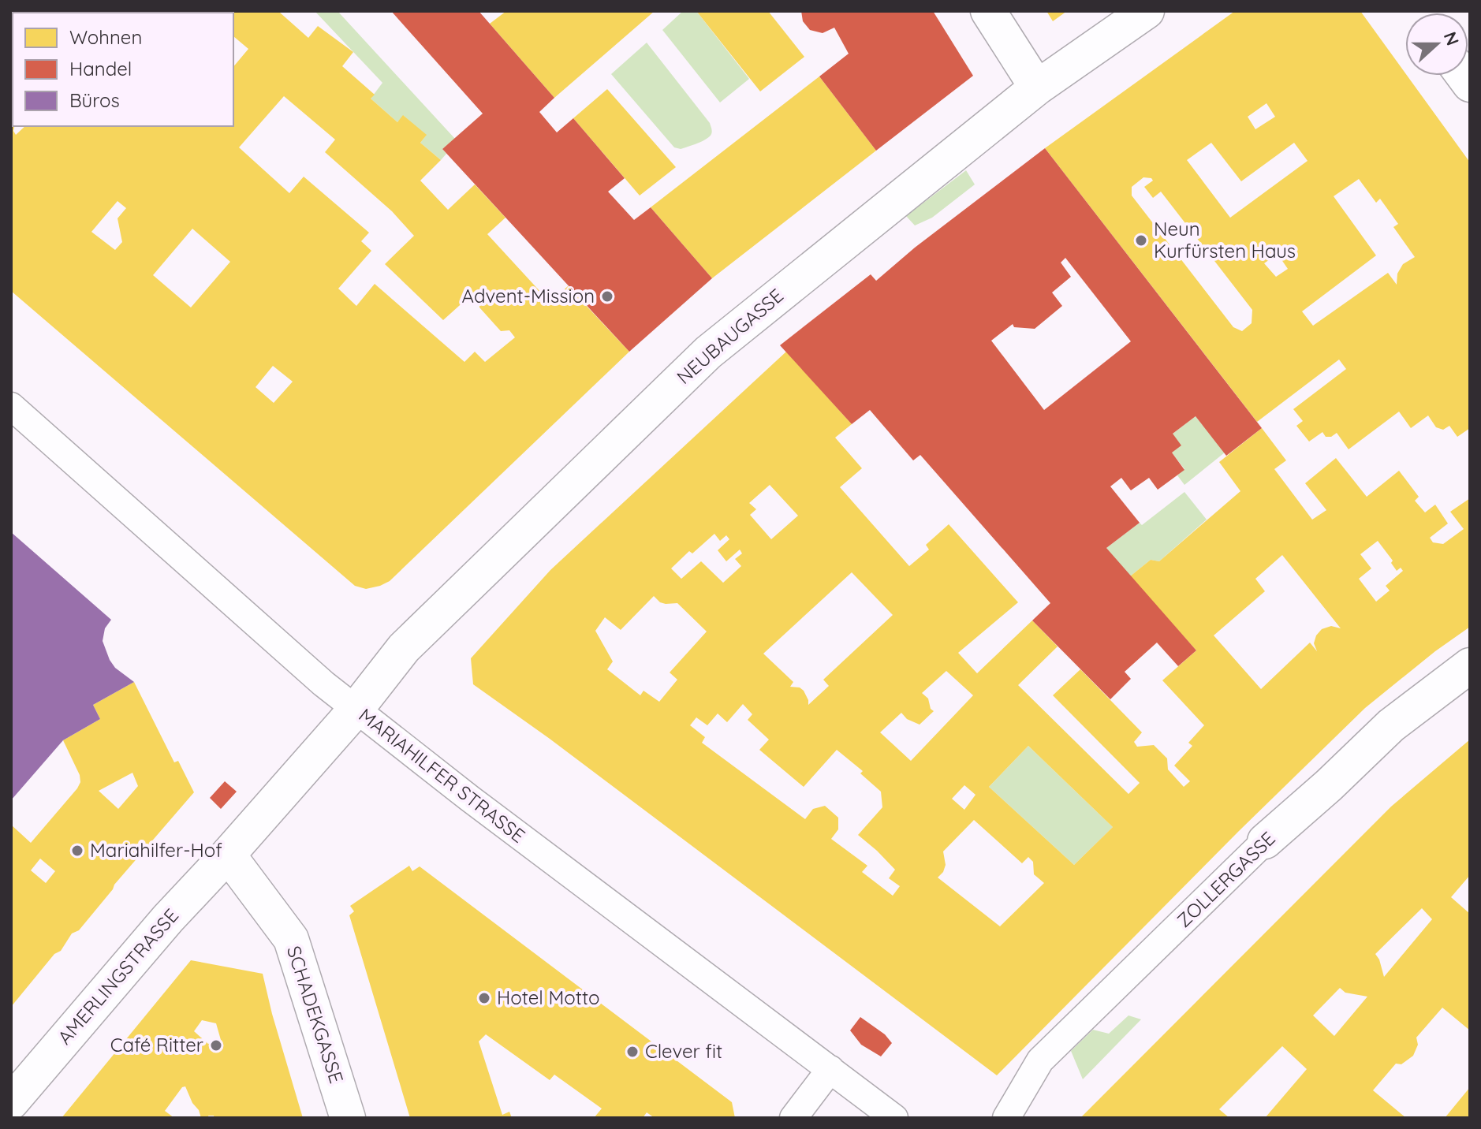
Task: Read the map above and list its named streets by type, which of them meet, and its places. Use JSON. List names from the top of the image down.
{
  "streets": {
    "street": [
      "NEUBAUGASSE",
      "MARIAHILFER STRASSE",
      "ZOLLERGASSE",
      "AMERLINGSTRASSE",
      "SCHADEKGASSE"
    ]
  },
  "crossings": [
    ["NEUBAUGASSE", "MARIAHILFER STRASSE"],
    ["NEUBAUGASSE", "AMERLINGSTRASSE"],
    ["NEUBAUGASSE", "SCHADEKGASSE"],
    ["AMERLINGSTRASSE", "SCHADEKGASSE"]
  ],
  "places": [
    "Neun Kurfürsten Haus",
    "Advent-Mission",
    "Mariahilfer-Hof",
    "Hotel Motto",
    "Café Ritter",
    "Clever fit"
  ],
  "legend": ["Wohnen", "Handel", "Büros"],
  "north": "right"
}
